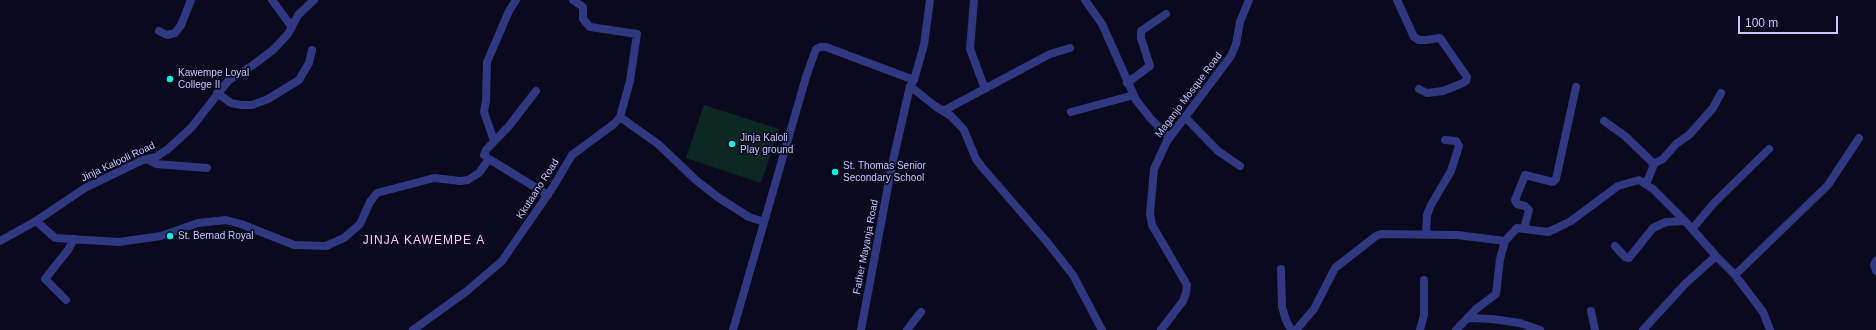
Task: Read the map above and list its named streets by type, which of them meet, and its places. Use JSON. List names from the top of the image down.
{
  "streets": {
    "street": [
      "Maganjo Mosque Road",
      "Jinja Kalooli Road",
      "Kkutaano Road",
      "Father Mayanja Road"
    ]
  },
  "districts": ["JINJA KAWEMPE A"],
  "places": [
    "Kawempe Loyal College II",
    "Jinja Kaloli Play ground",
    "St. Thomas Senior Secondary School",
    "St. Bernad Royal"
  ],
  "scale_bar": "100 m"
}
